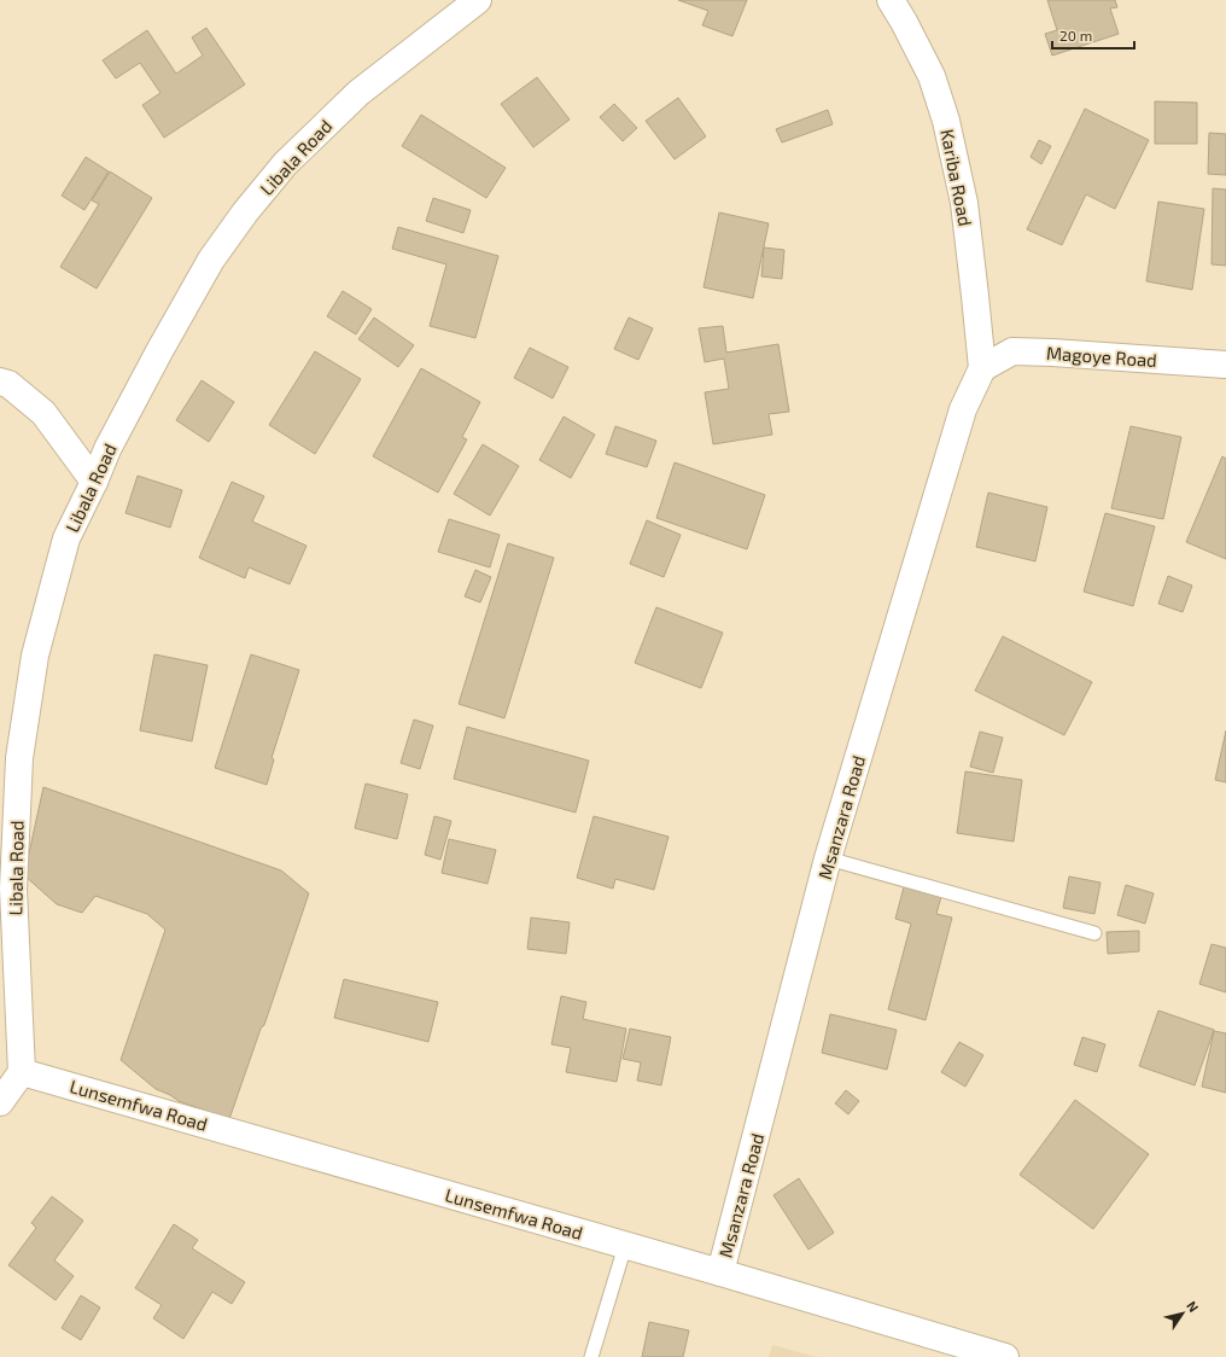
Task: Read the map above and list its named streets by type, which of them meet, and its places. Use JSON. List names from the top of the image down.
{
  "streets": {
    "street": [
      "Libala Road",
      "Kariba Road",
      "Magoye Road",
      "Msanzara Road",
      "Lunsemfwa Road"
    ]
  },
  "crossings": [
    ["Libala Road", "Lunsemfwa Road"],
    ["Kariba Road", "Magoye Road"],
    ["Kariba Road", "Msanzara Road"],
    ["Magoye Road", "Msanzara Road"],
    ["Msanzara Road", "Lunsemfwa Road"]
  ],
  "scale_bar": "20 m",
  "north": "top right"
}
